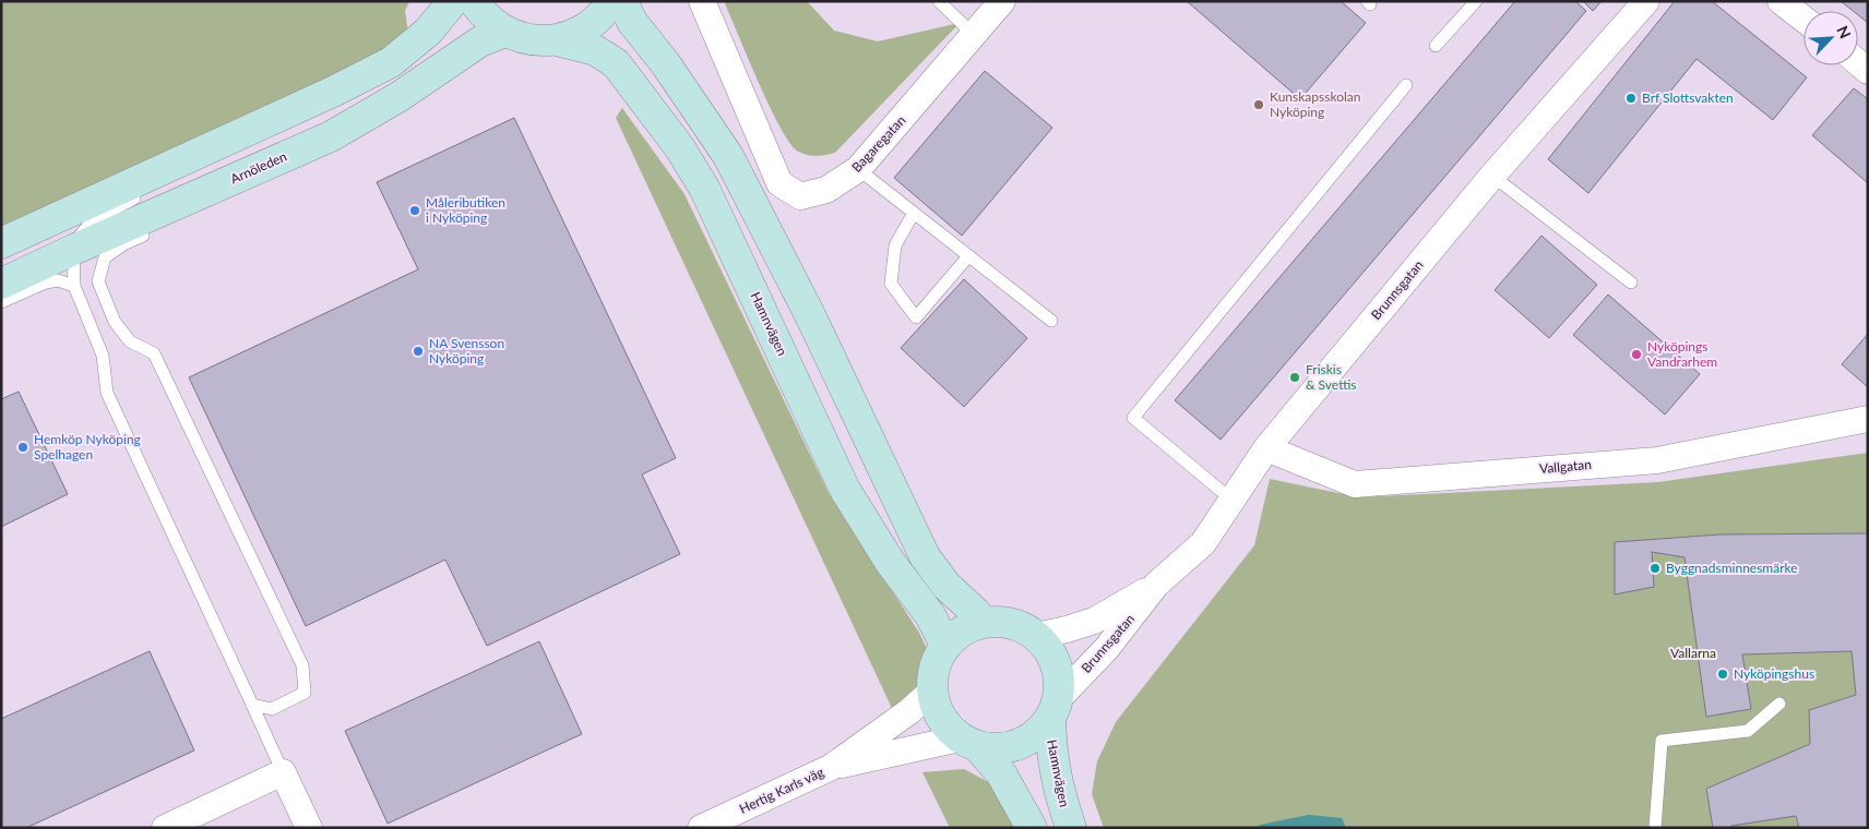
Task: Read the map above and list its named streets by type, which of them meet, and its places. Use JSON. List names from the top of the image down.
{
  "streets": {
    "main road": ["Arnöleden", "Hamnvägen"],
    "street": [
      "Bagaregatan",
      "Brunnsgatan",
      "Vallgatan",
      "Hertig Karls väg"
    ]
  },
  "crossings": [
    ["Brunnsgatan", "Hamnvägen"],
    ["Brunnsgatan", "Vallgatan"],
    ["Brunnsgatan", "Hertig Karls väg"],
    ["Hamnvägen", "Hertig Karls väg"]
  ],
  "parks": ["Vallarna"],
  "places": [
    "Brf Slottsvakten",
    "Kunskapsskolan Nyköping",
    "Måleributiken i Nyköping",
    "NA Svensson Nyköping",
    "Nyköpings Vandrarhem",
    "Friskis & Svettis",
    "Hemköp Nyköping Spelhagen",
    "Byggnadsminnesmärke",
    "Nyköpingshus"
  ],
  "north": "top right"
}
